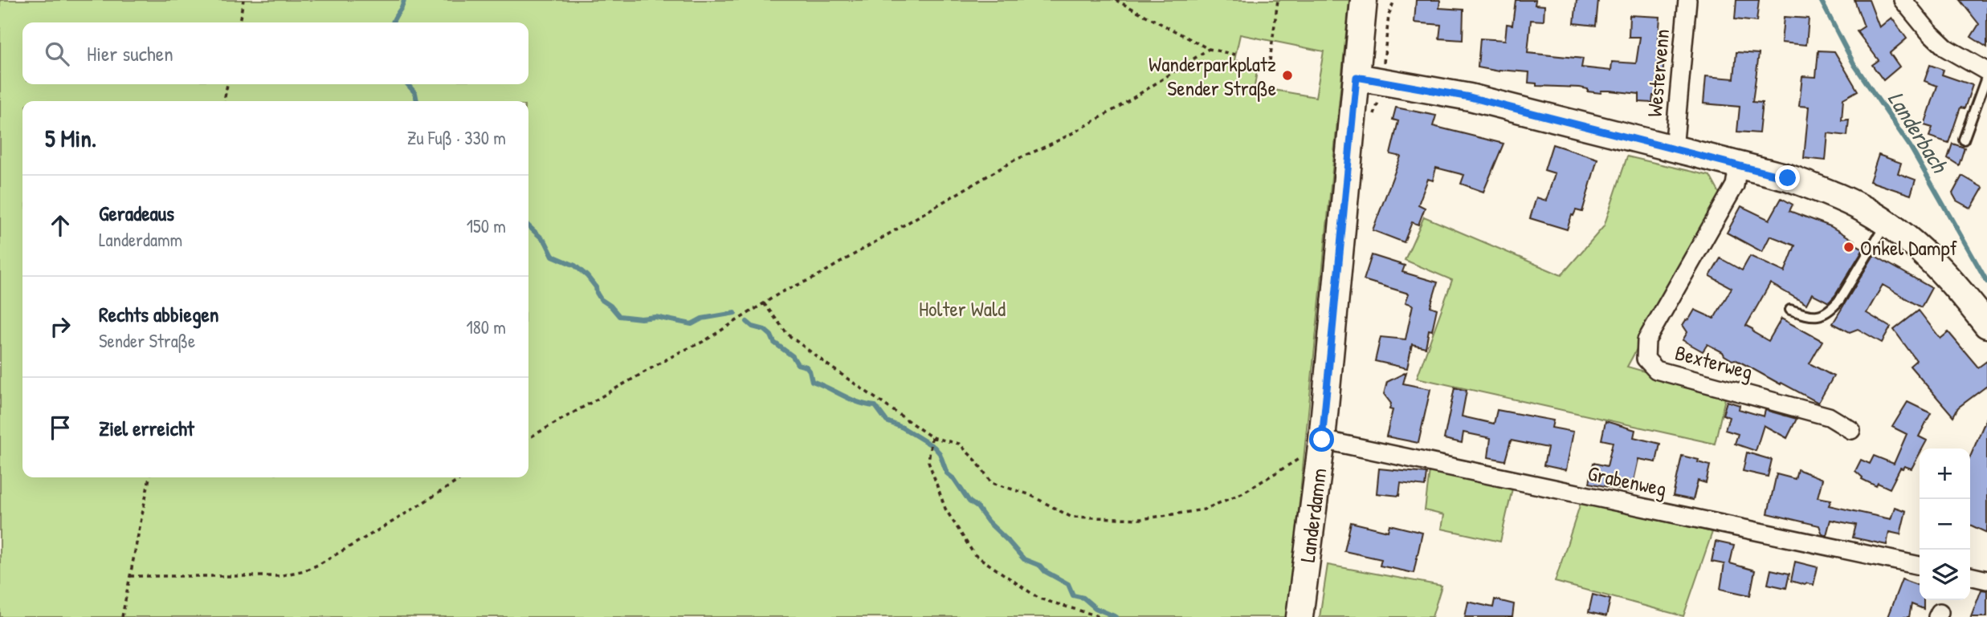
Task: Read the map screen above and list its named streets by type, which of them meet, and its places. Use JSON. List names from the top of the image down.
{
  "streets": {
    "street": [
      "Westervenn",
      "Bexterweg",
      "Grabenweg",
      "Landerdamm"
    ]
  },
  "crossings": [
    ["Grabenweg", "Landerdamm"]
  ],
  "water": ["Landerbach"],
  "parks": ["Holter Wald"],
  "places": ["Wanderparkplatz Sender Straße", "Onkel Dampf"],
  "page": {
    "search": "Hier suchen",
    "heading": ["5 Min.", "Zu Fuß · 330 m"],
    "list": [
      ["Geradeaus", "Landerdamm", "150 m"],
      ["Rechts abbiegen", "Sender Straße", "180 m"],
      "Ziel erreicht"
    ],
    "map_buttons": ["+", "−"]
  }
}
